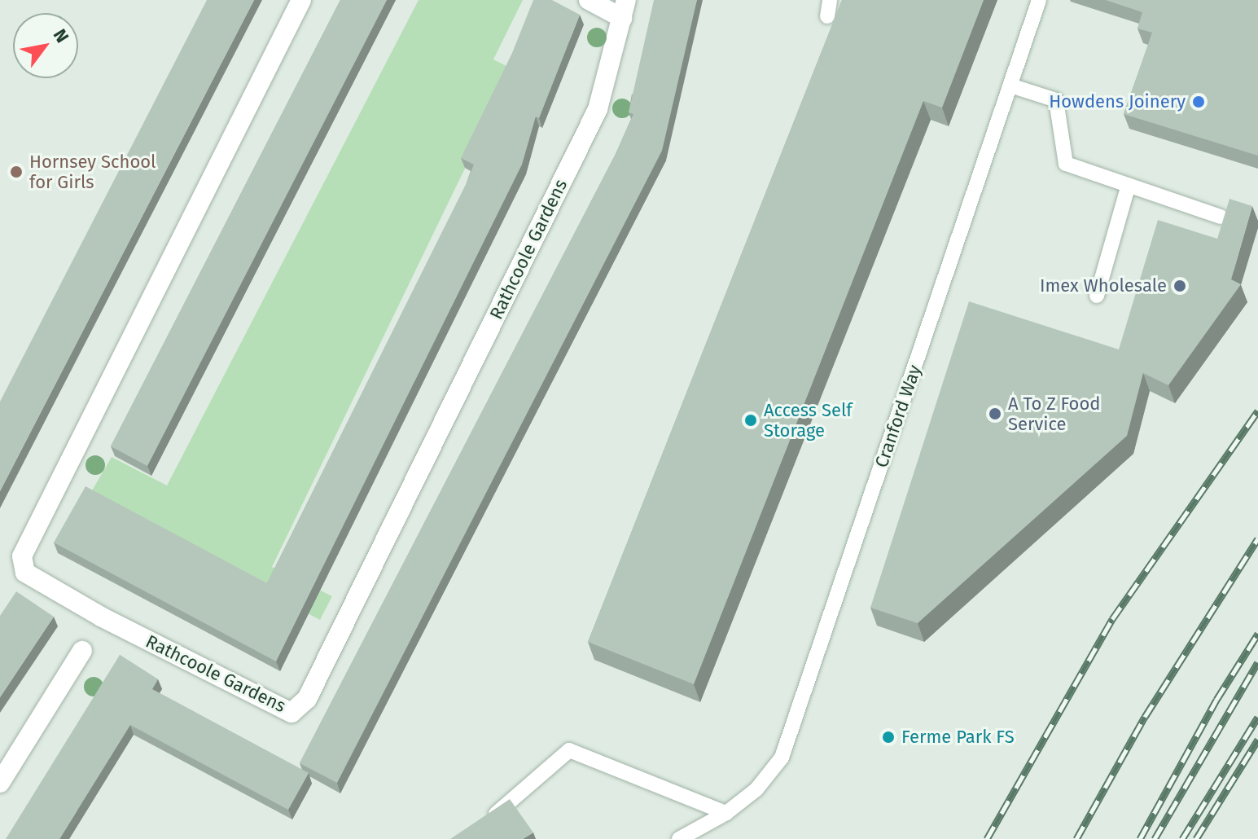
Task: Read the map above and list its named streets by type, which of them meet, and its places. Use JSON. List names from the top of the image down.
{
  "streets": {
    "street": ["Rathcoole Gardens"],
    "lane": ["Cranford Way"]
  },
  "places": [
    "Howdens Joinery",
    "Hornsey School for Girls",
    "Imex Wholesale",
    "A To Z Food Service",
    "Access Self Storage",
    "Ferme Park FS"
  ],
  "north": "top right"
}
